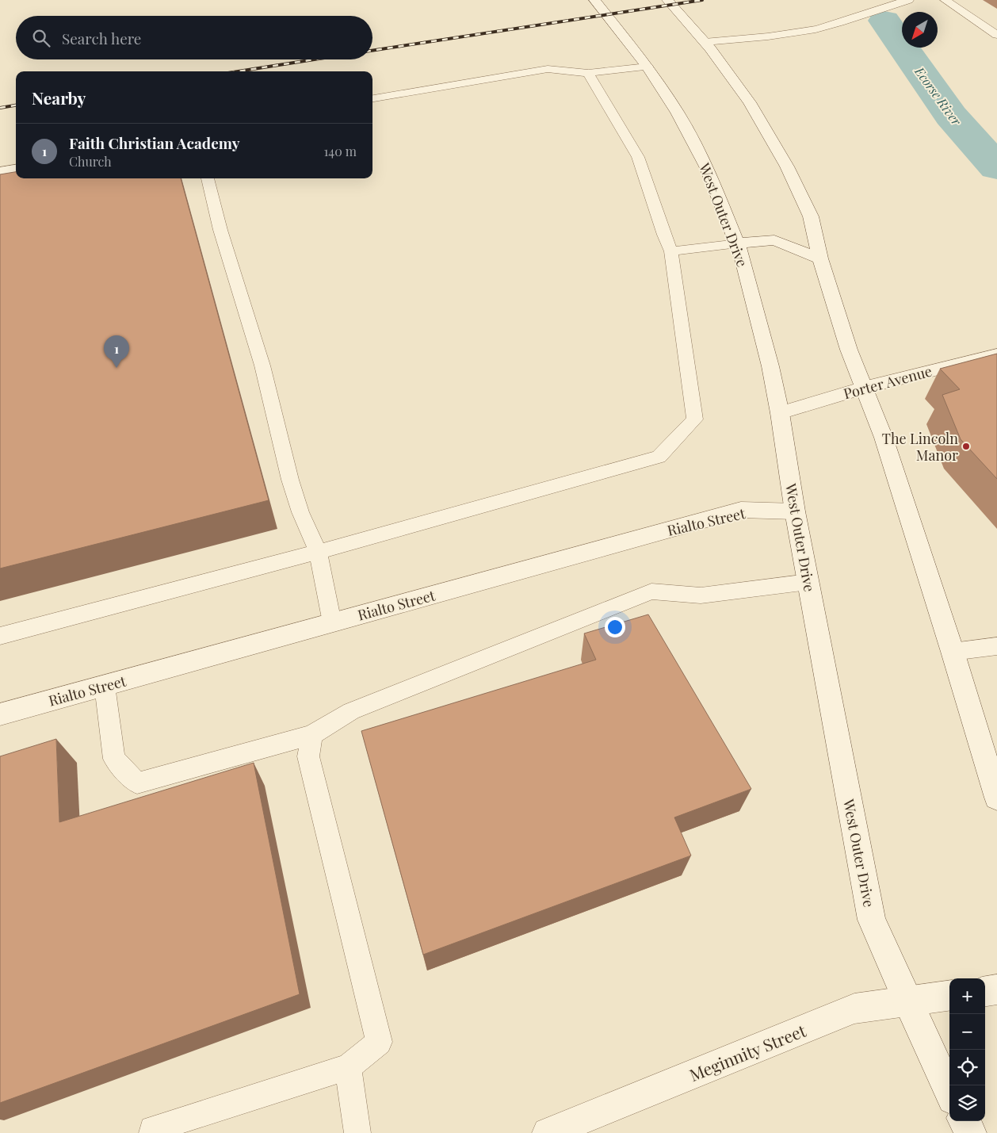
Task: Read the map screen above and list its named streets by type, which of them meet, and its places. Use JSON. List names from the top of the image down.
{
  "streets": {
    "main road": [
      "West Outer Drive",
      "Porter Avenue",
      "Rialto Street",
      "Meginnity Street"
    ]
  },
  "crossings": [
    ["West Outer Drive", "Porter Avenue"],
    ["West Outer Drive", "Rialto Street"],
    ["West Outer Drive", "Meginnity Street"]
  ],
  "water": ["Ecorse River"],
  "places": ["The Lincoln Manor"],
  "north": "bottom left",
  "page": {
    "search": "Search here",
    "heading": "Nearby",
    "list": [
      {
        "mark": "1",
        "name": "Faith Christian Academy",
        "note": "Church",
        "value": "140 m"
      }
    ],
    "pins": "1",
    "map_buttons": ["+", "−"]
  }
}
